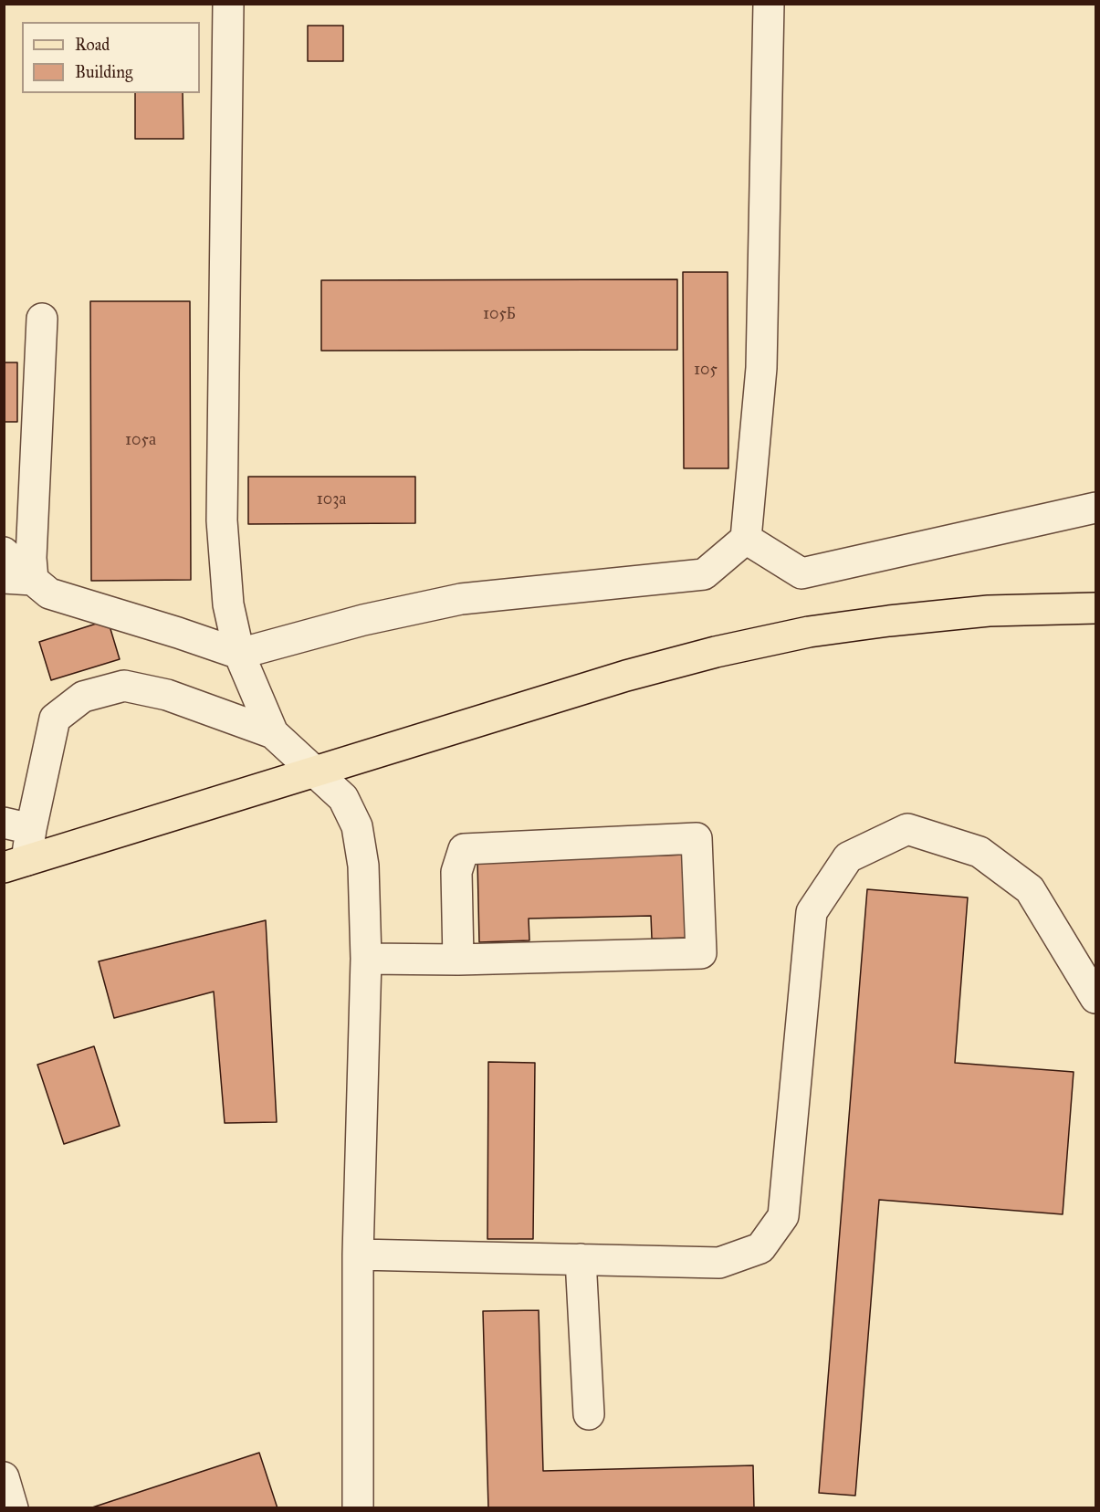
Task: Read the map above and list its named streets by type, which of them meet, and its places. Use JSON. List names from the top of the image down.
{
  "house_numbers": [
    "105Б",
    "105",
    "105а",
    "103а"
  ],
  "legend": ["Road", "Building"]
}
